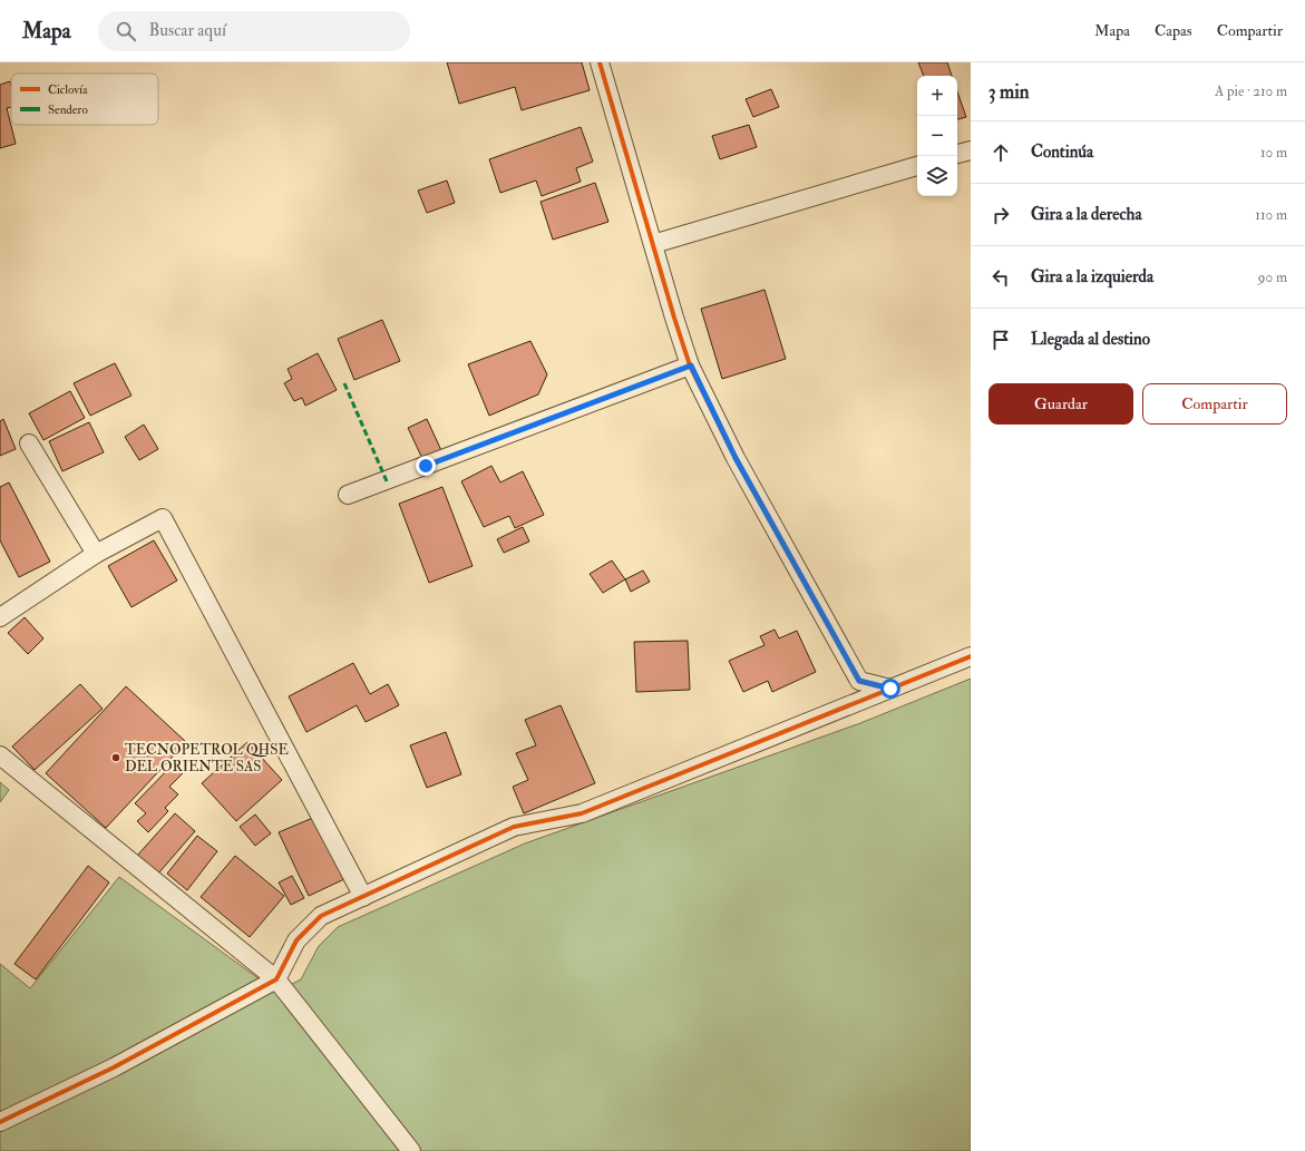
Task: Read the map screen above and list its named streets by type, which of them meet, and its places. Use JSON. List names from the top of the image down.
{
  "places": ["TECNOPETROL QHSE DEL ORIENTE SAS"],
  "legend": ["Ciclovía", "Sendero"],
  "page": {
    "header": "Mapa",
    "search": "Buscar aquí",
    "nav": ["Mapa", "Capas", "Compartir"],
    "heading": ["3 min", "A pie · 210 m"],
    "map_buttons": ["+", "−"],
    "list": [
      ["Continúa", "10 m"],
      ["Gira a la derecha", "110 m"],
      ["Gira a la izquierda", "90 m"],
      "Llegada al destino"
    ],
    "buttons": ["Guardar", "Compartir"]
  }
}
